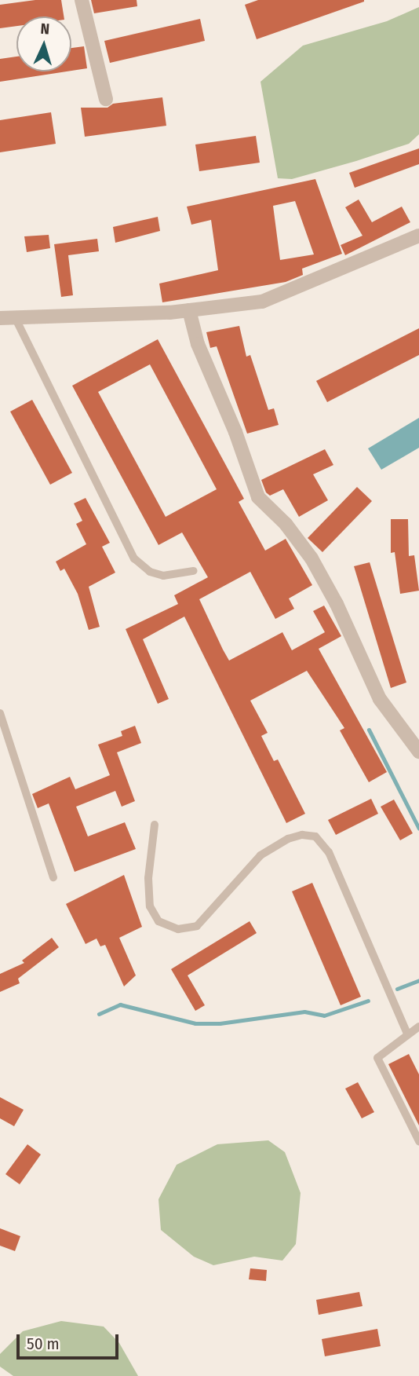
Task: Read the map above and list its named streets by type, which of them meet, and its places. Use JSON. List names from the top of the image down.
{
  "scale_bar": "50 m",
  "north": "top"
}
